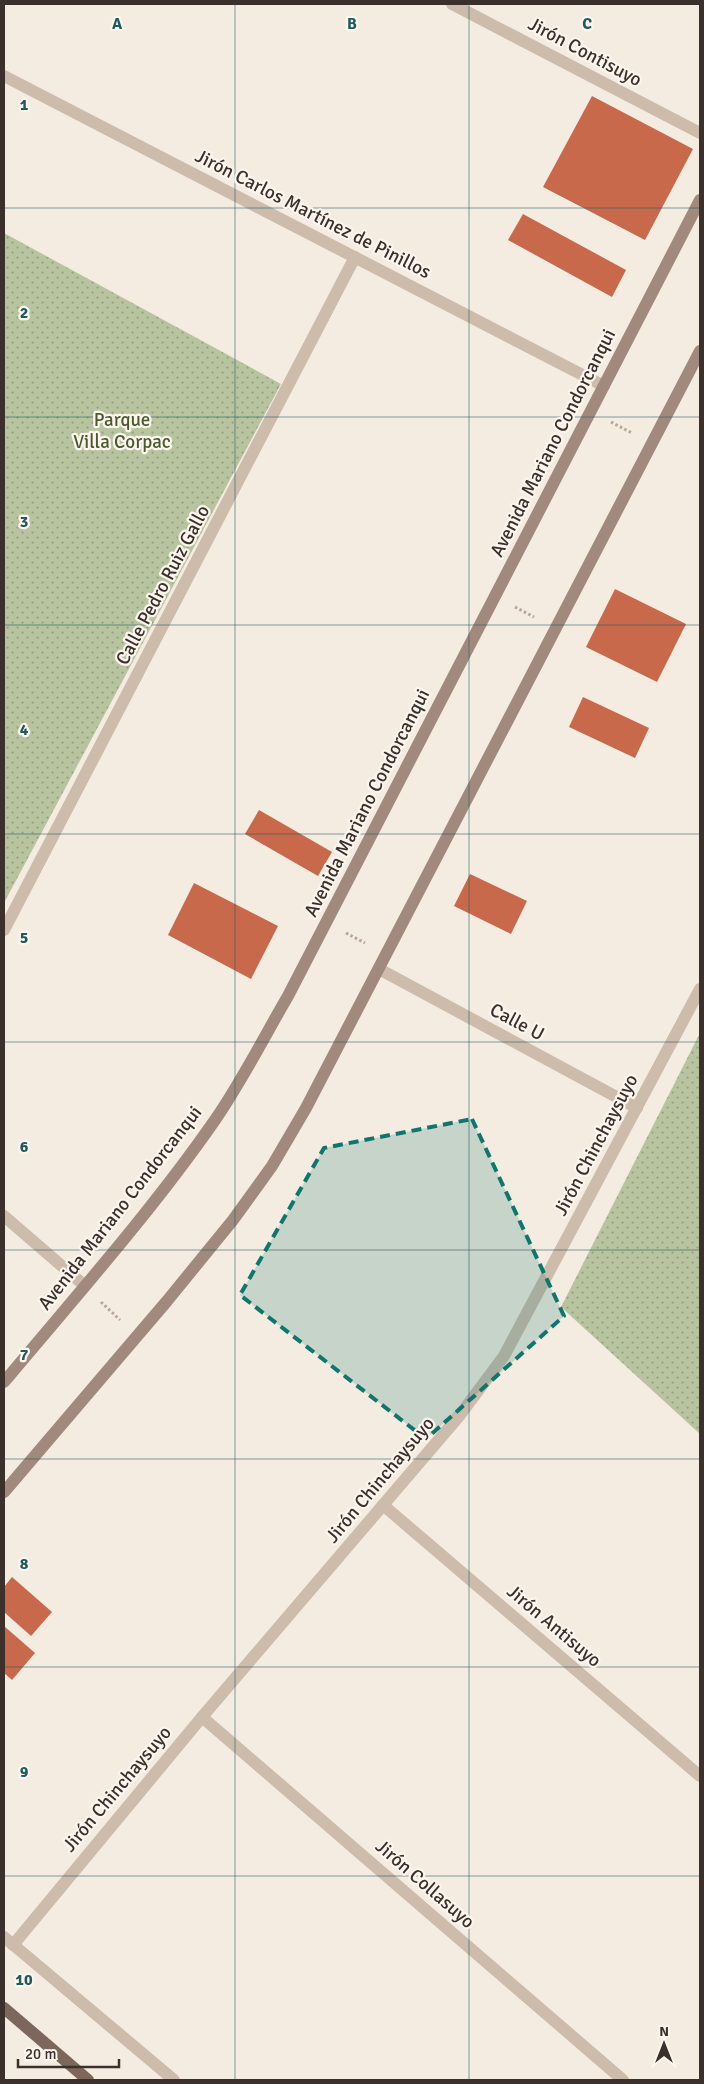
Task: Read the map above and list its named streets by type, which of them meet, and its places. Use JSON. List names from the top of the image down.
{
  "streets": {
    "main road": ["Avenida Mariano Condorcanqui"],
    "street": [
      "Jirón Contisuyo",
      "Jirón Carlos Martínez de Pinillos",
      "Calle Pedro Ruiz Gallo",
      "Calle U",
      "Jirón Chinchaysuyo",
      "Jirón Antisuyo",
      "Jirón Collasuyo"
    ]
  },
  "crossings": [
    ["Jirón Carlos Martínez de Pinillos", "Avenida Mariano Condorcanqui"],
    ["Jirón Carlos Martínez de Pinillos", "Calle Pedro Ruiz Gallo"],
    ["Calle U", "Jirón Chinchaysuyo"],
    ["Jirón Chinchaysuyo", "Jirón Antisuyo"],
    ["Jirón Chinchaysuyo", "Jirón Collasuyo"]
  ],
  "parks": ["Parque Villa Corpac"],
  "scale_bar": "20 m",
  "north": "top",
  "grid": {
    "columns": ["A", "B", "C"],
    "rows": [
      "1",
      "2",
      "3",
      "4",
      "5",
      "6",
      "7",
      "8",
      "9",
      "10"
    ]
  }
}
